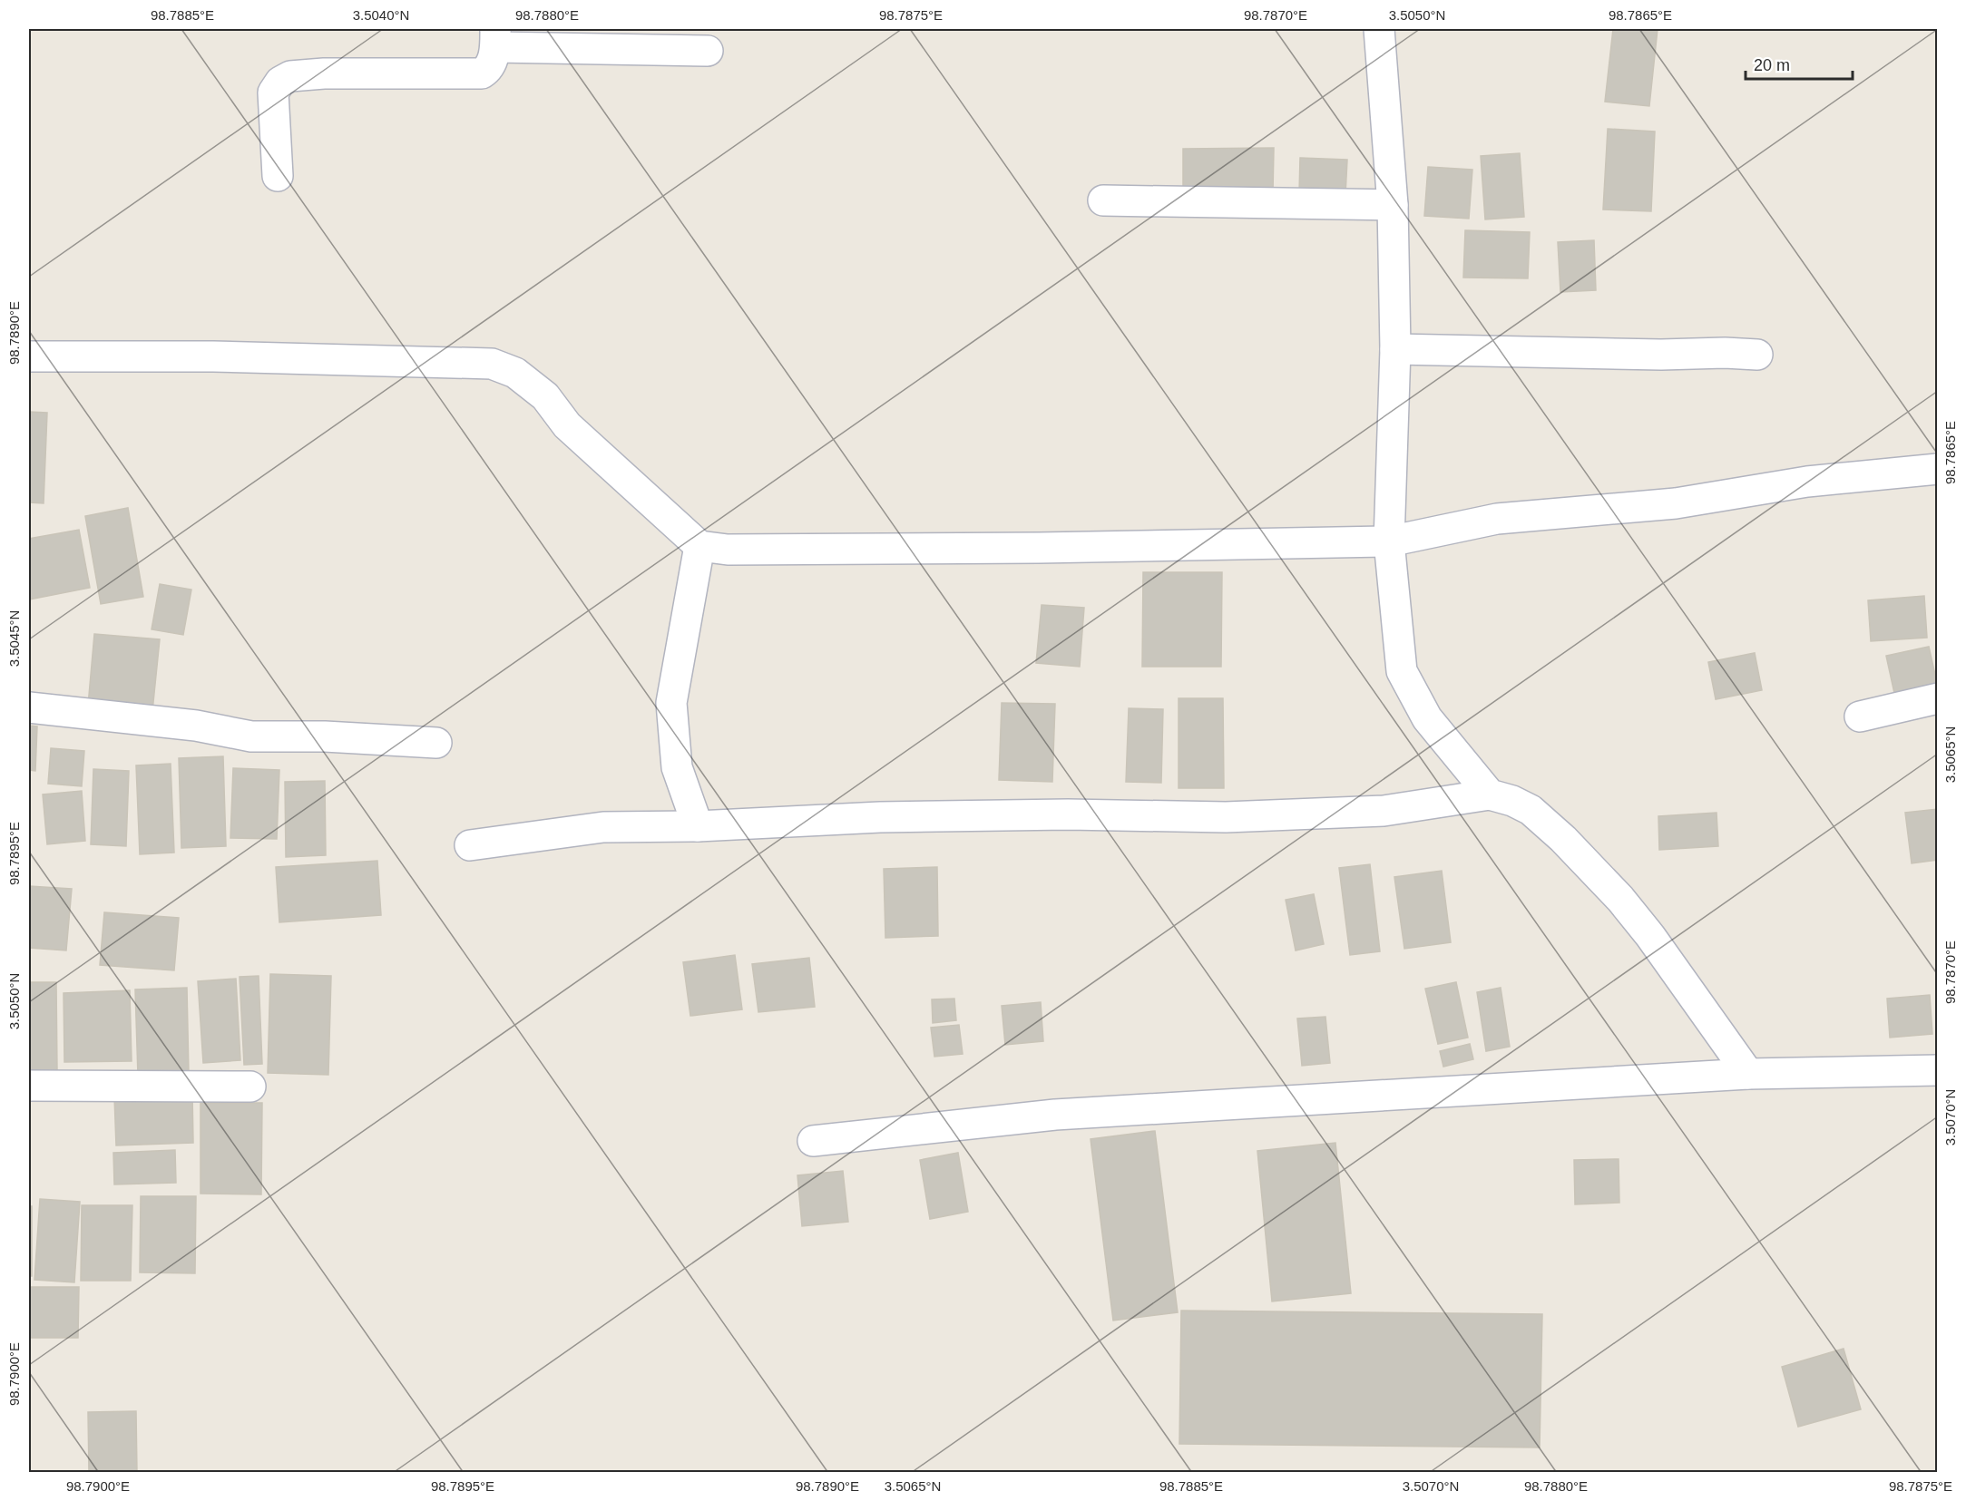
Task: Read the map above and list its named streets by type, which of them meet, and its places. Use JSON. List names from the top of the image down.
{
  "scale_bar": "20 m",
  "coordinates": [
    "98.7885°E",
    "3.5040°N",
    "98.7880°E",
    "98.7875°E",
    "98.7870°E",
    "3.5050°N",
    "98.7865°E",
    "98.7890°E",
    "3.5045°N",
    "3.5065°N",
    "98.7895°E",
    "3.5070°N",
    "98.7900°E"
  ]
}
